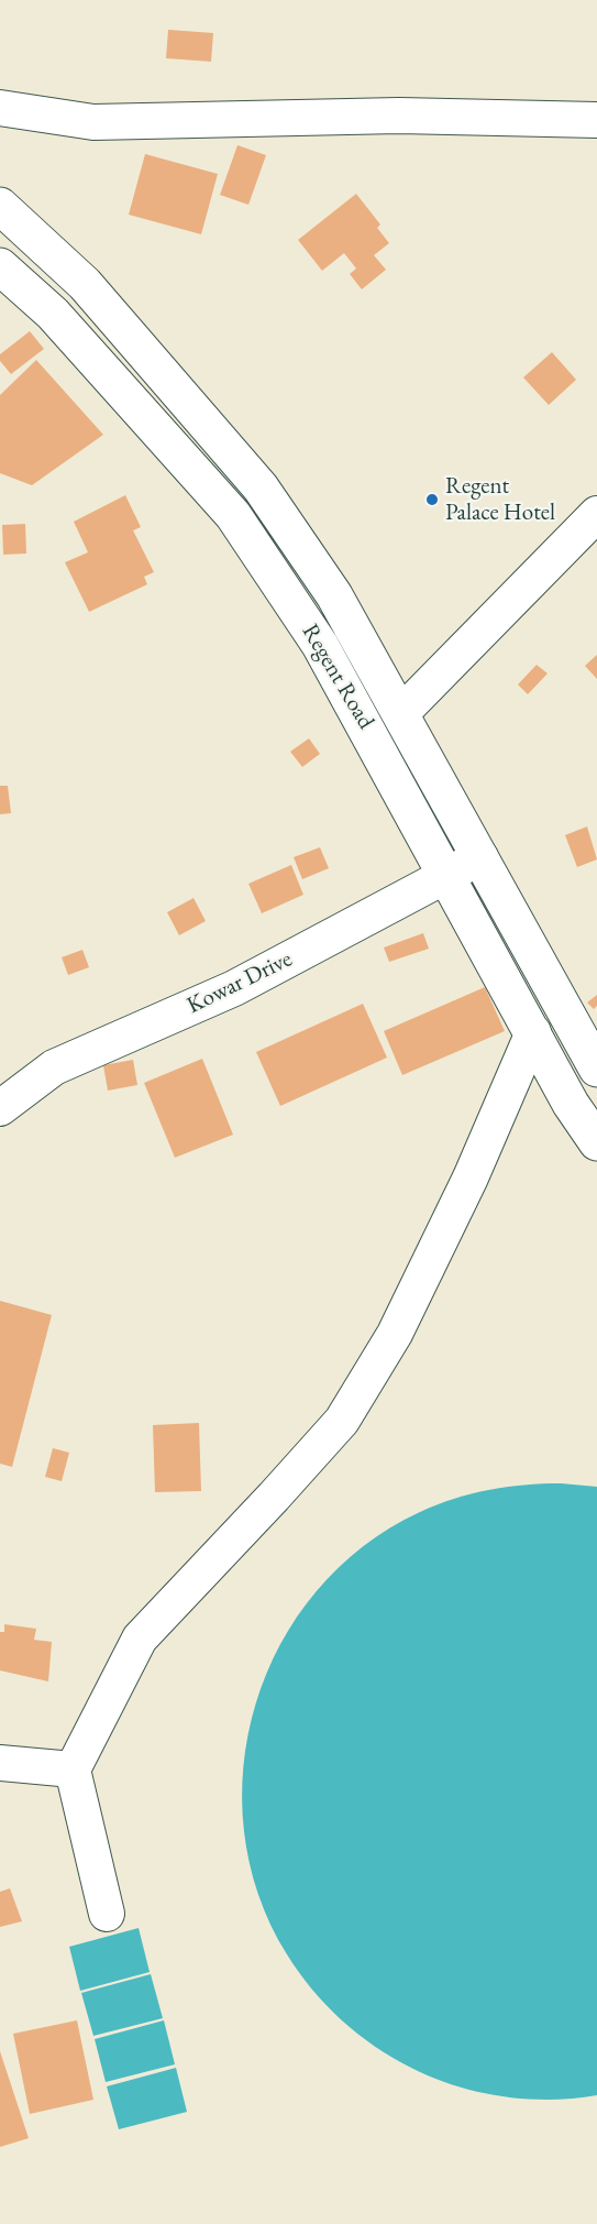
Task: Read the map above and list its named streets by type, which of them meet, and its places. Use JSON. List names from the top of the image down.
{
  "streets": {
    "main road": ["Regent Road"],
    "street": ["Kowar Drive"]
  },
  "crossings": [
    ["Regent Road", "Kowar Drive"]
  ],
  "places": ["Regent Palace Hotel"]
}
